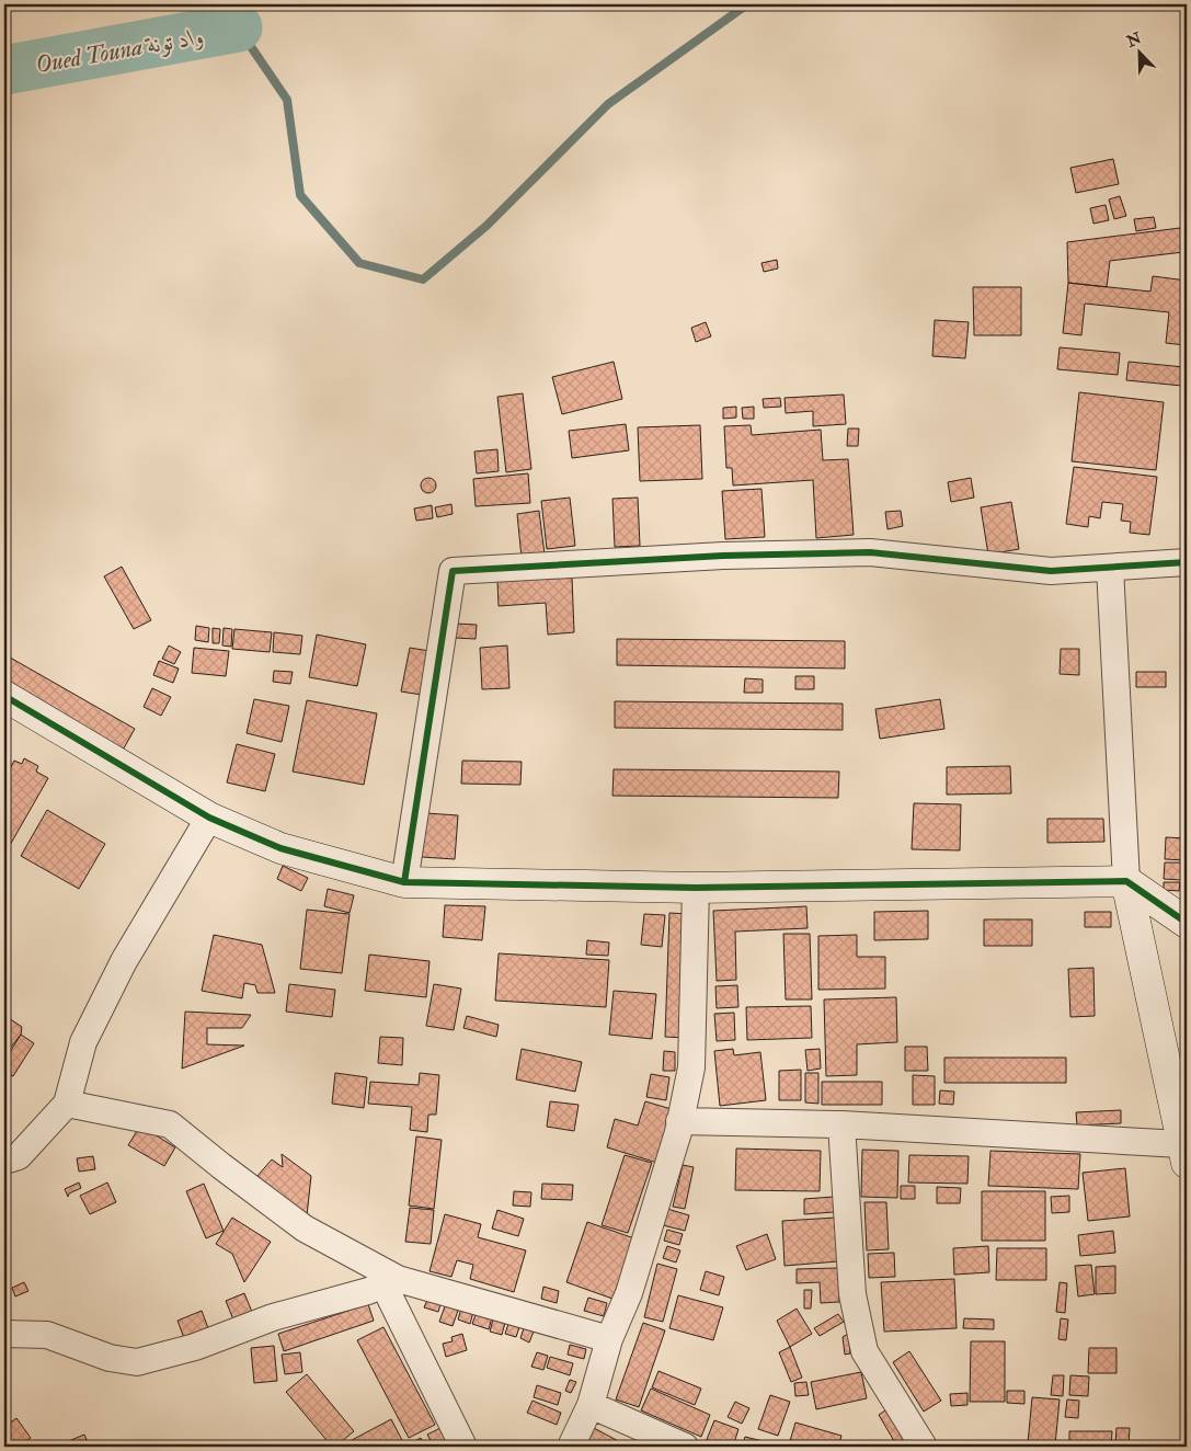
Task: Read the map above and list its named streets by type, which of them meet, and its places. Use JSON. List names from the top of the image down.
{
  "water": ["Oued Touna واد تونة"],
  "north": "top left"
}
